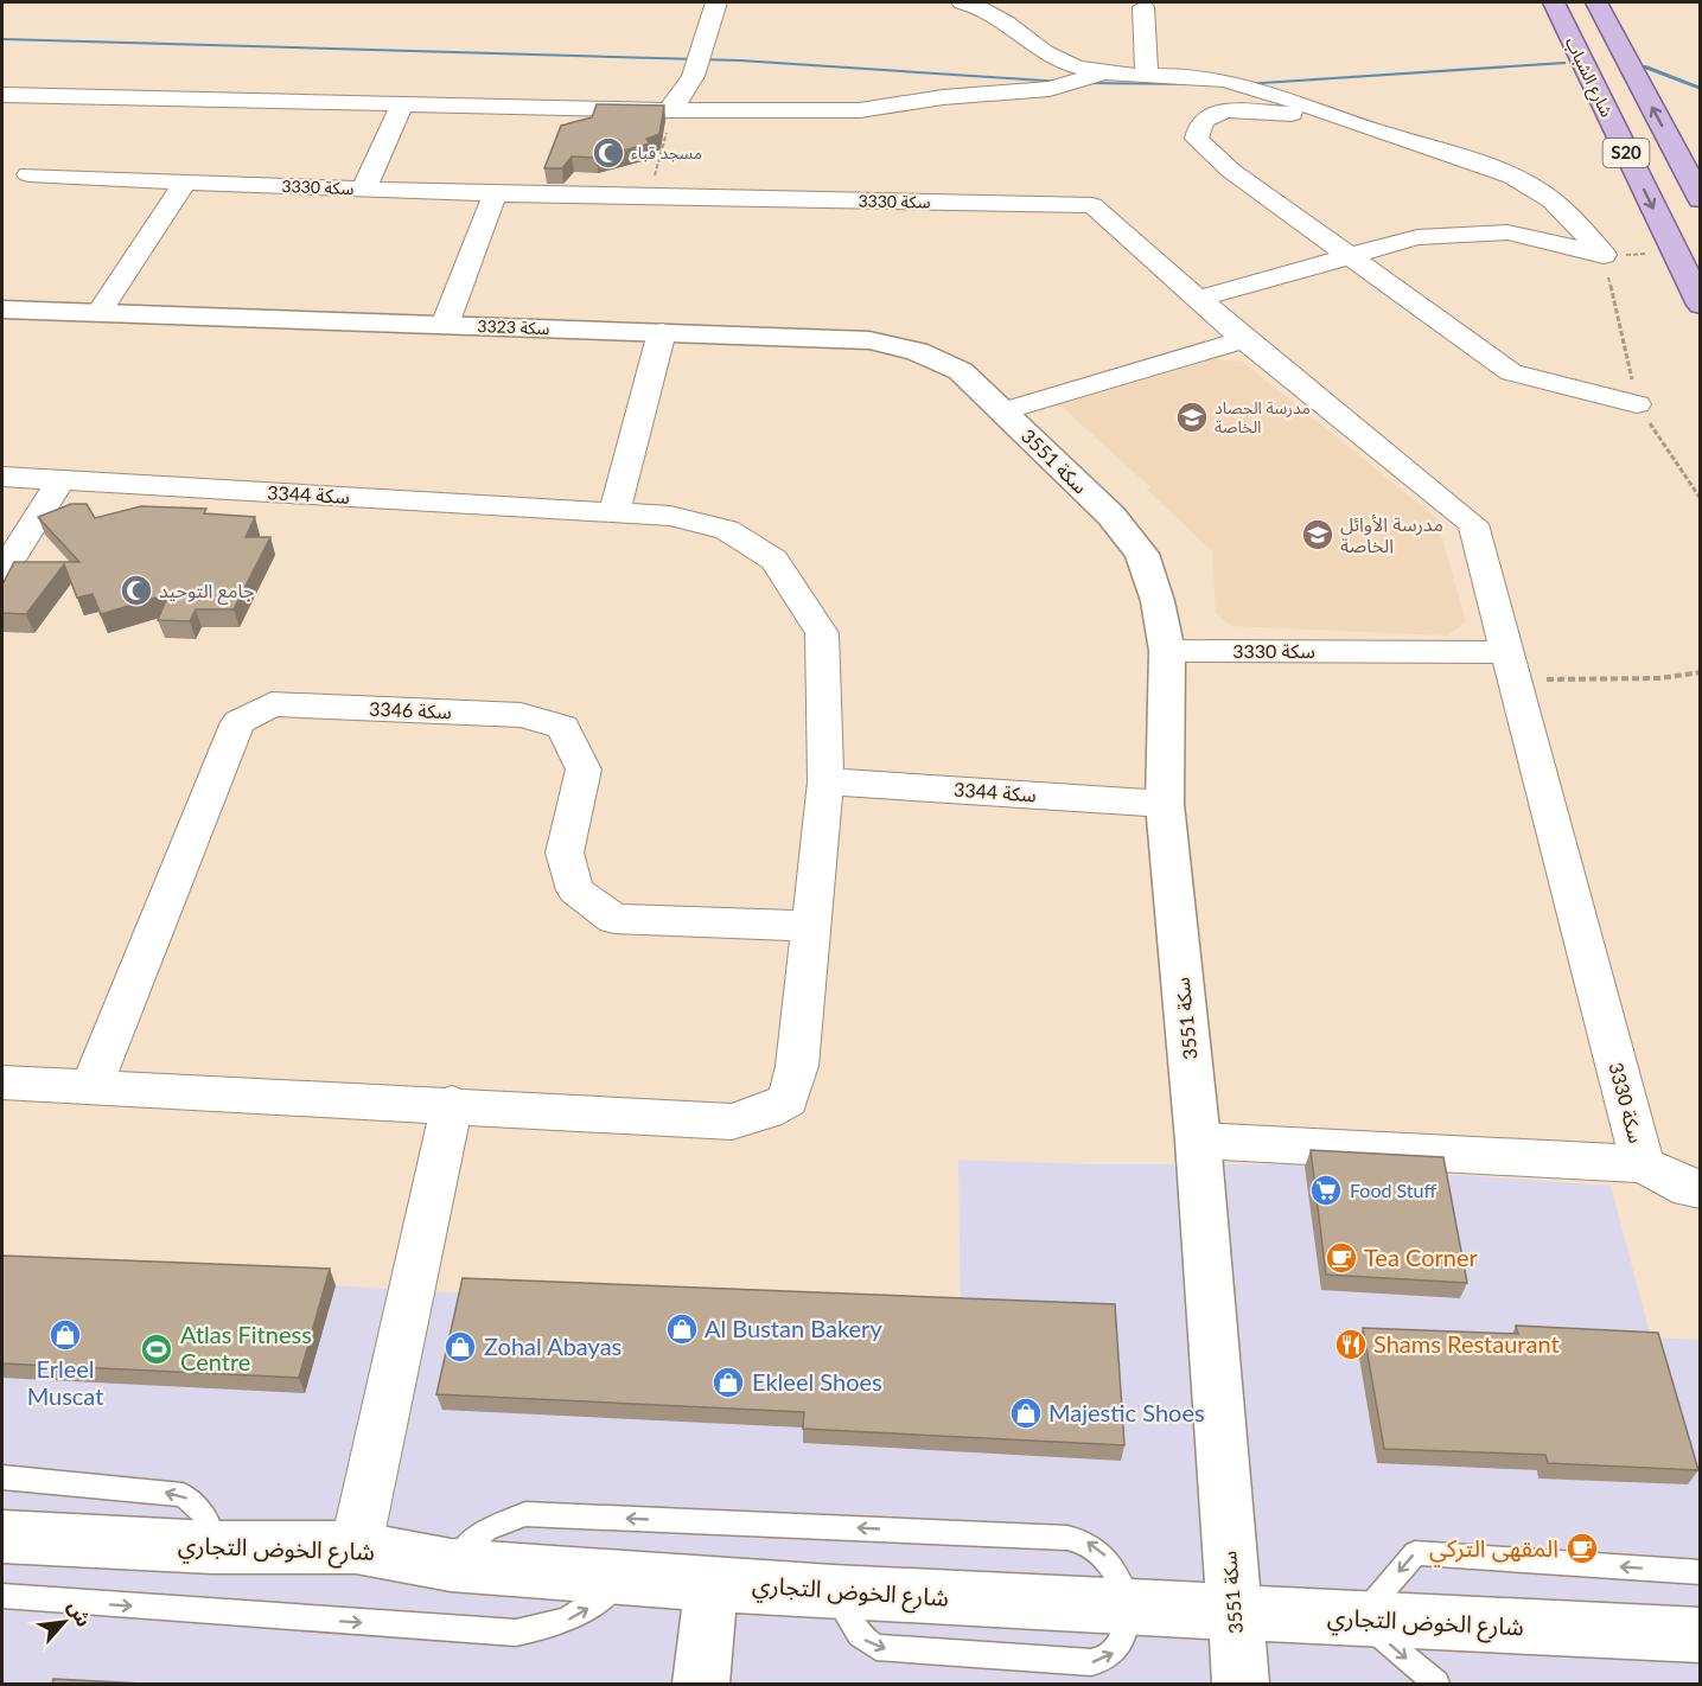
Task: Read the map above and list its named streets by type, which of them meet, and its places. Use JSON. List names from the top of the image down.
{
  "streets": {
    "main road": ["شارع الشباب", "S20"],
    "street": [
      "سكة 3330",
      "سكة 3323",
      "سكة 3551",
      "سكة 3344",
      "سكة 3346",
      "شارع الخوض التجاري"
    ]
  },
  "crossings": [
    ["سكة 3330", "سكة 3551"],
    ["سكة 3323", "سكة 3551"],
    ["سكة 3551", "سكة 3344"],
    ["سكة 3551", "شارع الخوض التجاري"],
    ["سكة 3344", "سكة 3346"]
  ],
  "places": {
    "mosque": ["مسجد قباء", "جامع التوحيد"],
    "school or university": ["مدرسة الحصاد الخاصة", "مدرسة الأوائل الخاصة"],
    "supermarket": ["Food Stuff"],
    "cafe": ["Tea Corner", "المقهى التركي"],
    "shop": [
      "Al Bustan Bakery",
      "Erleel Muscat",
      "Zohal Abayas",
      "Ekleel Shoes",
      "Majestic Shoes"
    ],
    "restaurant": ["Shams Restaurant"],
    "sports": ["Atlas Fitness Centre"]
  },
  "north": "top right"
}
